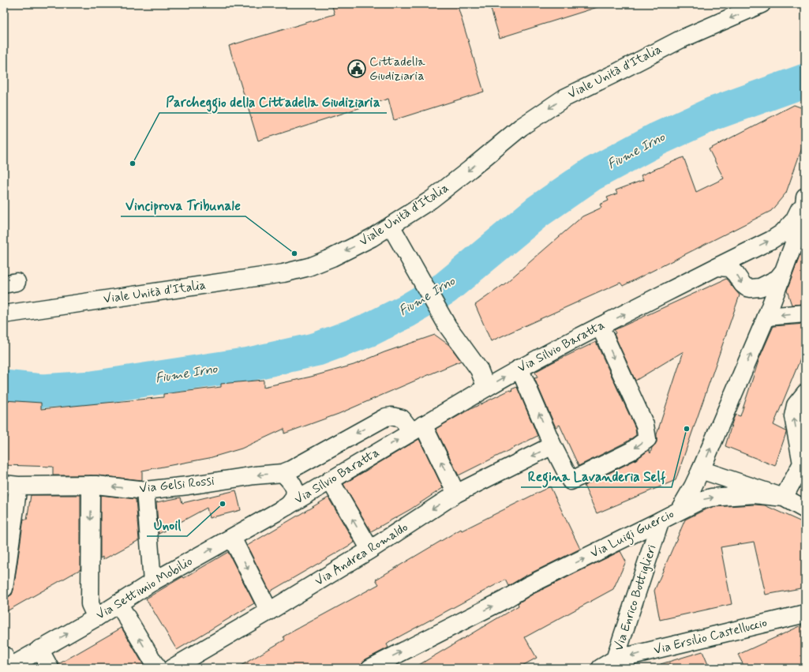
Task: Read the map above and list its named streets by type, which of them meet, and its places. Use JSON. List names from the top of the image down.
{
  "streets": {
    "street": [
      "Viale Unità d'Italia",
      "Via Silvio Baratta",
      "Via Gelsi Rossi",
      "Via Luigi Guercio",
      "Via Andrea Romaldo",
      "Via Settimio Mobilio",
      "Via Enrico Bottiglieri",
      "Via Ersilio Castelluccio"
    ]
  },
  "crossings": [
    ["Via Silvio Baratta", "Via Gelsi Rossi"],
    ["Via Silvio Baratta", "Via Settimio Mobilio"],
    ["Via Gelsi Rossi", "Via Settimio Mobilio"],
    ["Via Luigi Guercio", "Via Enrico Bottiglieri"],
    ["Via Enrico Bottiglieri", "Via Ersilio Castelluccio"]
  ],
  "one_way": [
    "Viale Unità d'Italia",
    "Via Gelsi Rossi",
    "Via Luigi Guercio",
    "Via Andrea Romaldo",
    "Via Settimio Mobilio"
  ],
  "water": ["Fiume Irno"],
  "places": {
    "public building": ["Cittadella Giudiziaria"],
    "other": [
      "Parcheggio della Cittadella Giudiziaria",
      "Vinciprova Tribunale",
      "Regina Lavanderia Self",
      "Unoil"
    ]
  }
}
